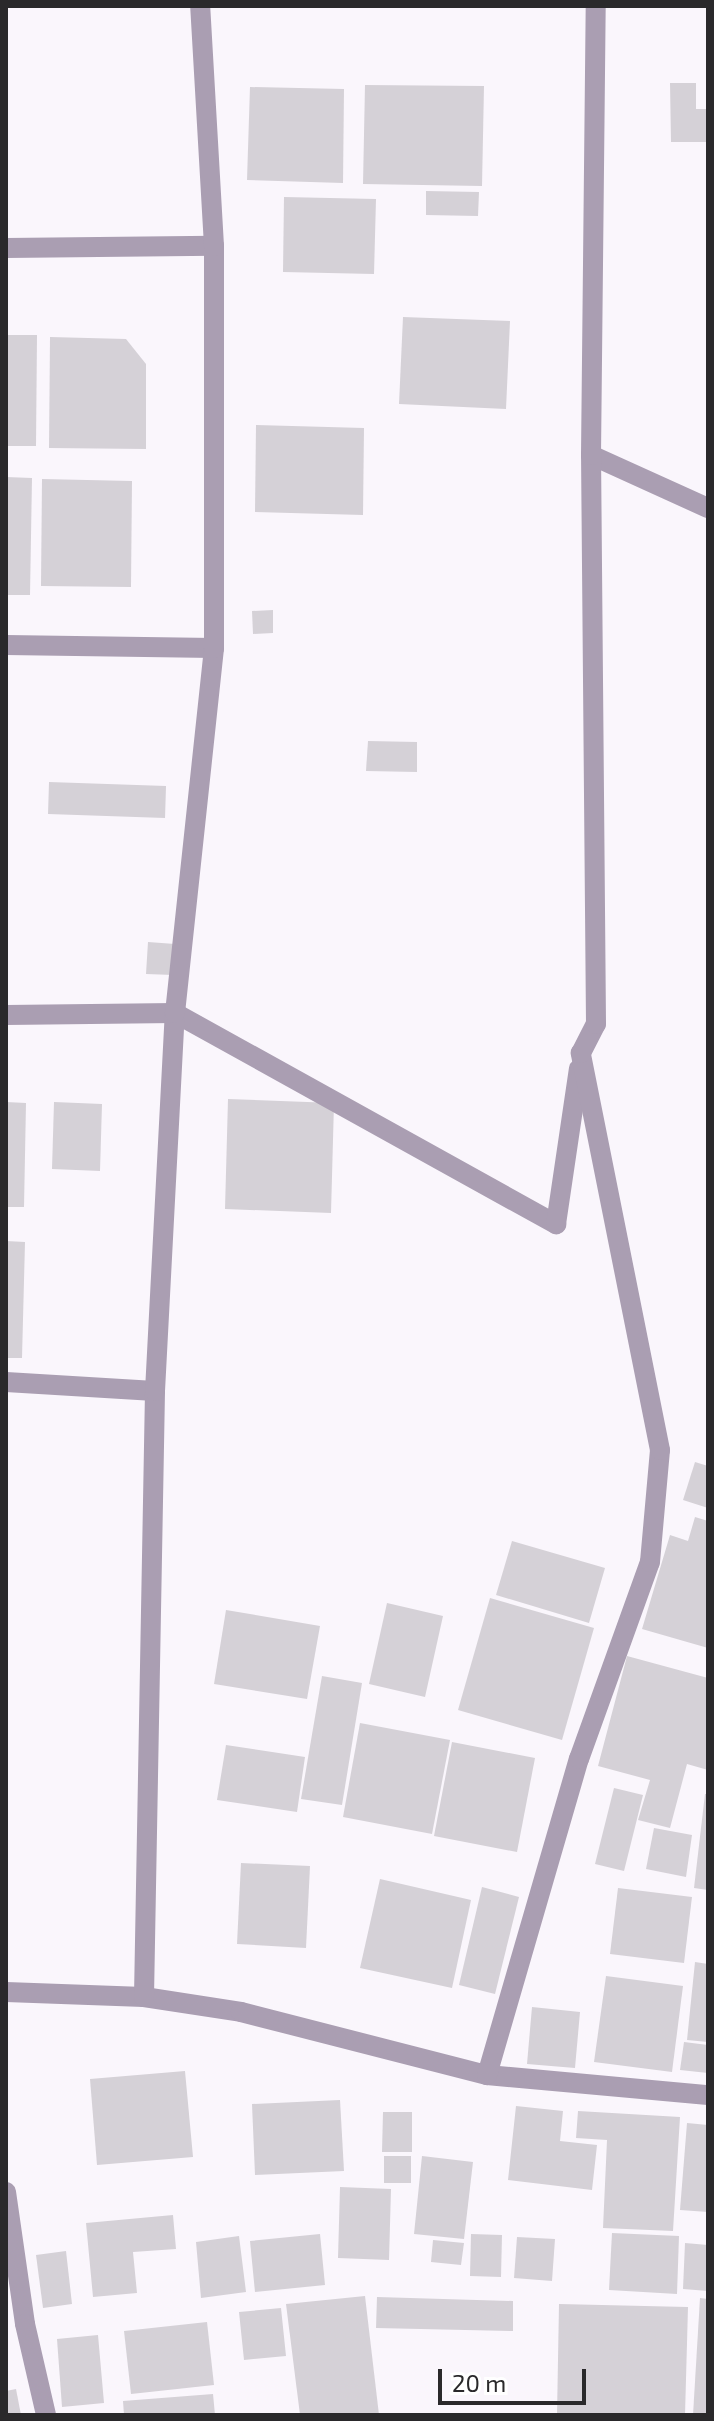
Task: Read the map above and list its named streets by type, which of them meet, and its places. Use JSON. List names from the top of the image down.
{
  "scale_bar": "20 m"
}
